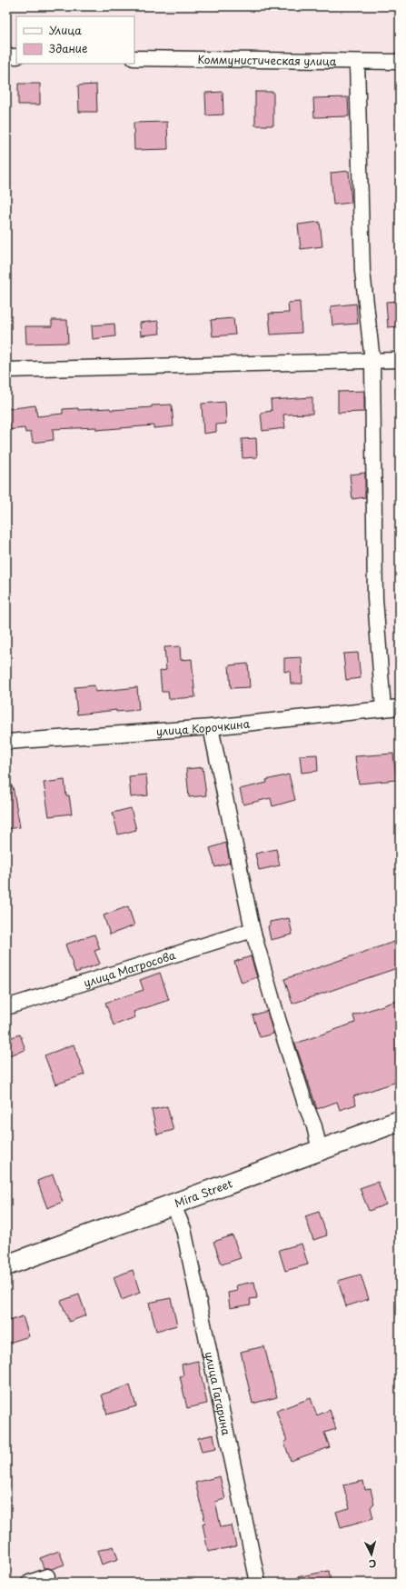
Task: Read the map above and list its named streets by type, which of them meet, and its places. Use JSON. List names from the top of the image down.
{
  "streets": {
    "main road": ["Mira Street"],
    "street": [
      "Коммунистическая улица",
      "улица Корочкина",
      "улица Матросова",
      "улица Гагарина"
    ]
  },
  "crossings": [
    ["Mira Street", "улица Гагарина"]
  ],
  "legend": ["Улица", "Здание"],
  "north": "bottom"
}
